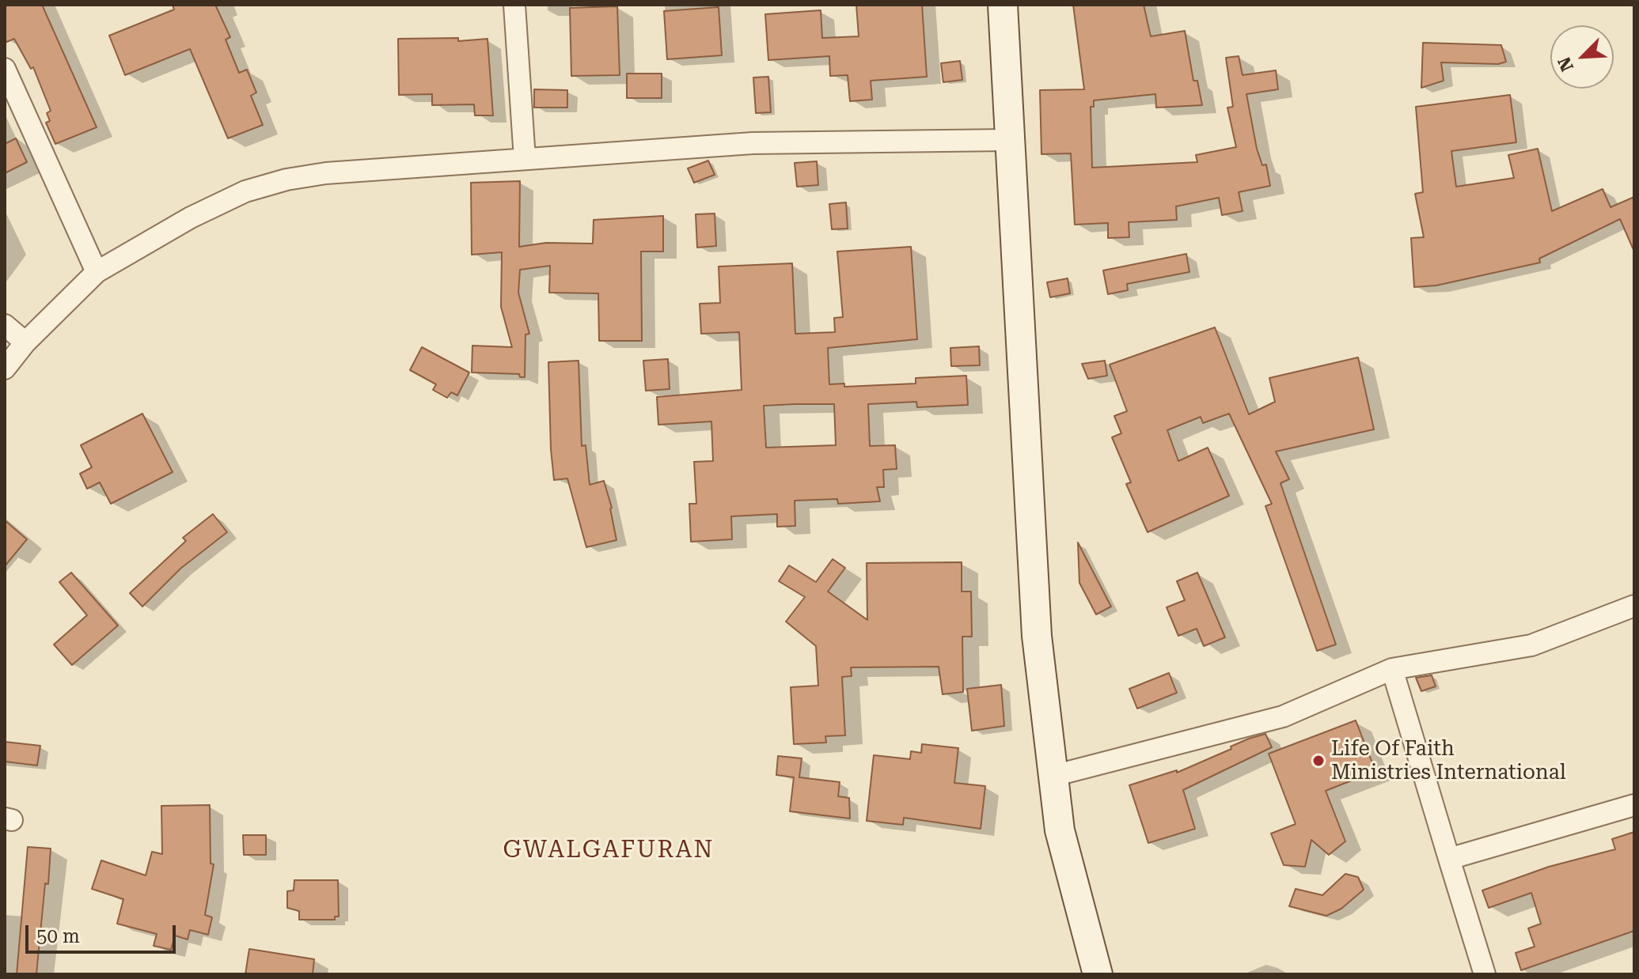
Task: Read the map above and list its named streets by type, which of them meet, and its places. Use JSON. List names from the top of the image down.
{
  "districts": ["GWALGAFURAN"],
  "places": ["Life Of Faith Ministries International"],
  "scale_bar": "50 m",
  "north": "bottom left"
}
